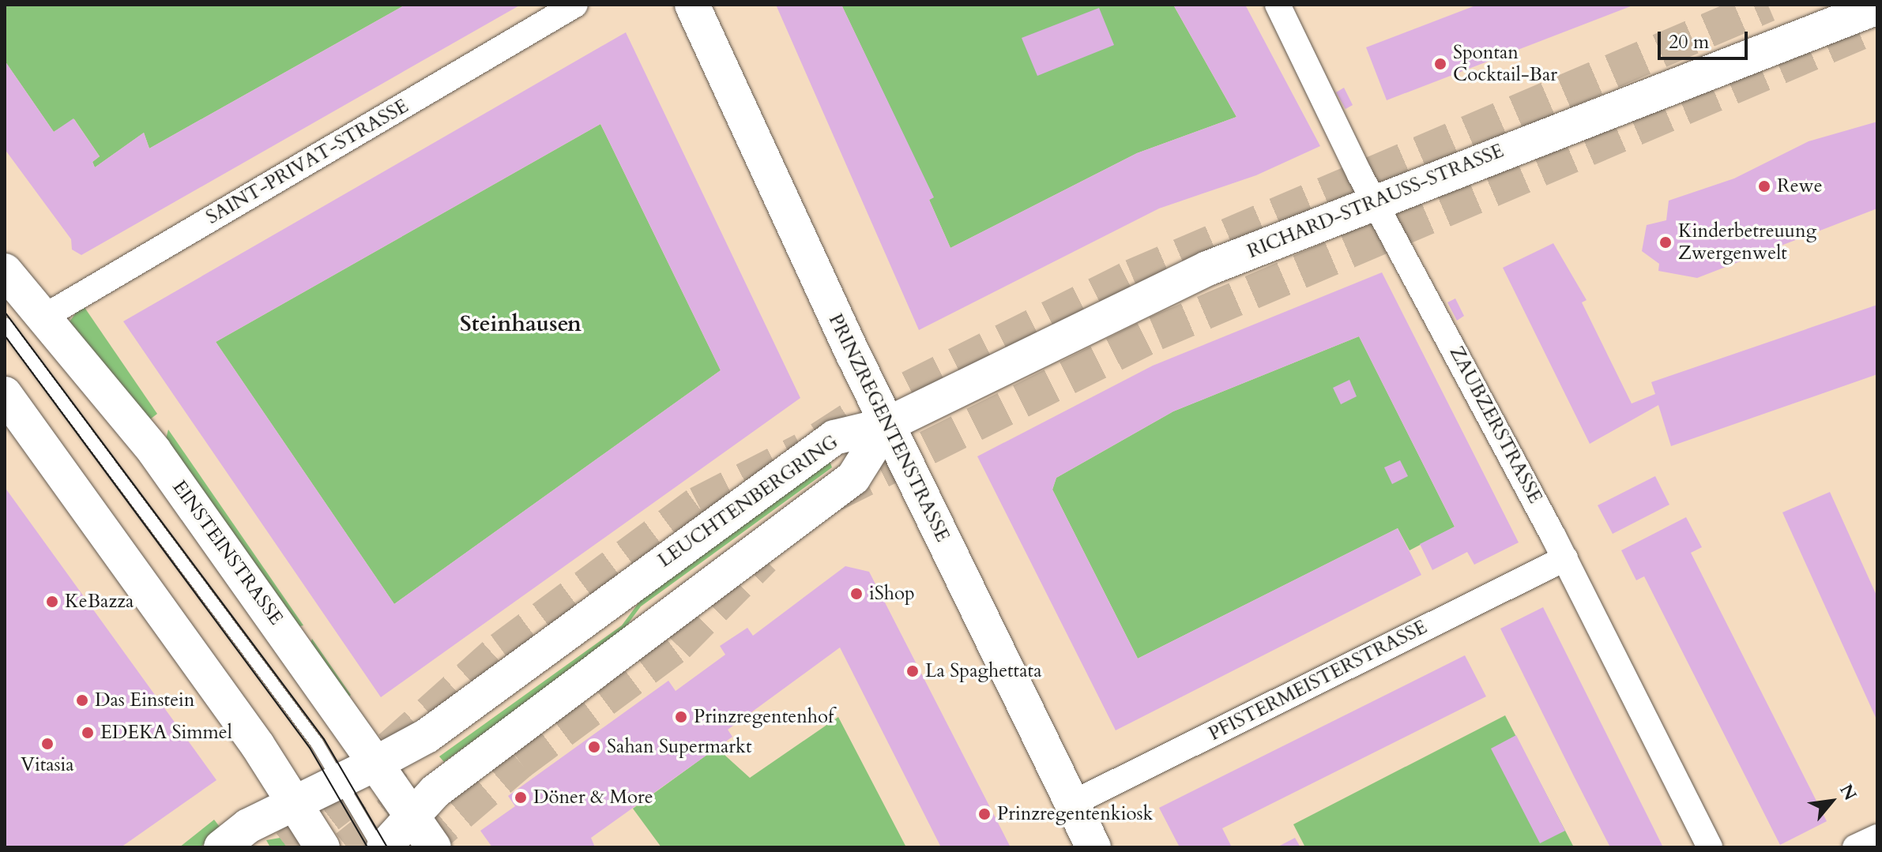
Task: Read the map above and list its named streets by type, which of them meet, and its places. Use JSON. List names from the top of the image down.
{
  "streets": {
    "main road": [
      "RICHARD-STRAUSS-STRASSE",
      "PRINZREGENTENSTRASSE",
      "LEUCHTENBERGRING",
      "EINSTEINSTRASSE"
    ],
    "street": ["SAINT-PRIVAT-STRASSE", "ZAUBZERSTRASSE", "PFISTERMEISTERSTRASSE"]
  },
  "crossings": [
    ["SAINT-PRIVAT-STRASSE", "EINSTEINSTRASSE"],
    ["RICHARD-STRAUSS-STRASSE", "ZAUBZERSTRASSE"],
    ["RICHARD-STRAUSS-STRASSE", "PRINZREGENTENSTRASSE"],
    ["RICHARD-STRAUSS-STRASSE", "LEUCHTENBERGRING"],
    ["ZAUBZERSTRASSE", "PFISTERMEISTERSTRASSE"],
    ["PRINZREGENTENSTRASSE", "LEUCHTENBERGRING"],
    ["PRINZREGENTENSTRASSE", "PFISTERMEISTERSTRASSE"],
    ["LEUCHTENBERGRING", "EINSTEINSTRASSE"]
  ],
  "districts": ["Steinhausen"],
  "places": [
    "Spontan Cocktail-Bar",
    "Rewe",
    "Kinderbetreuung Zwergenwelt",
    "iShop",
    "KeBazza",
    "La Spaghettata",
    "Das Einstein",
    "Prinzregentenhof",
    "EDEKA Simmel",
    "Vitasia",
    "Sahan Supermarkt",
    "Döner & More",
    "Prinzregentenkiosk"
  ],
  "scale_bar": "20 m",
  "north": "top right"
}
